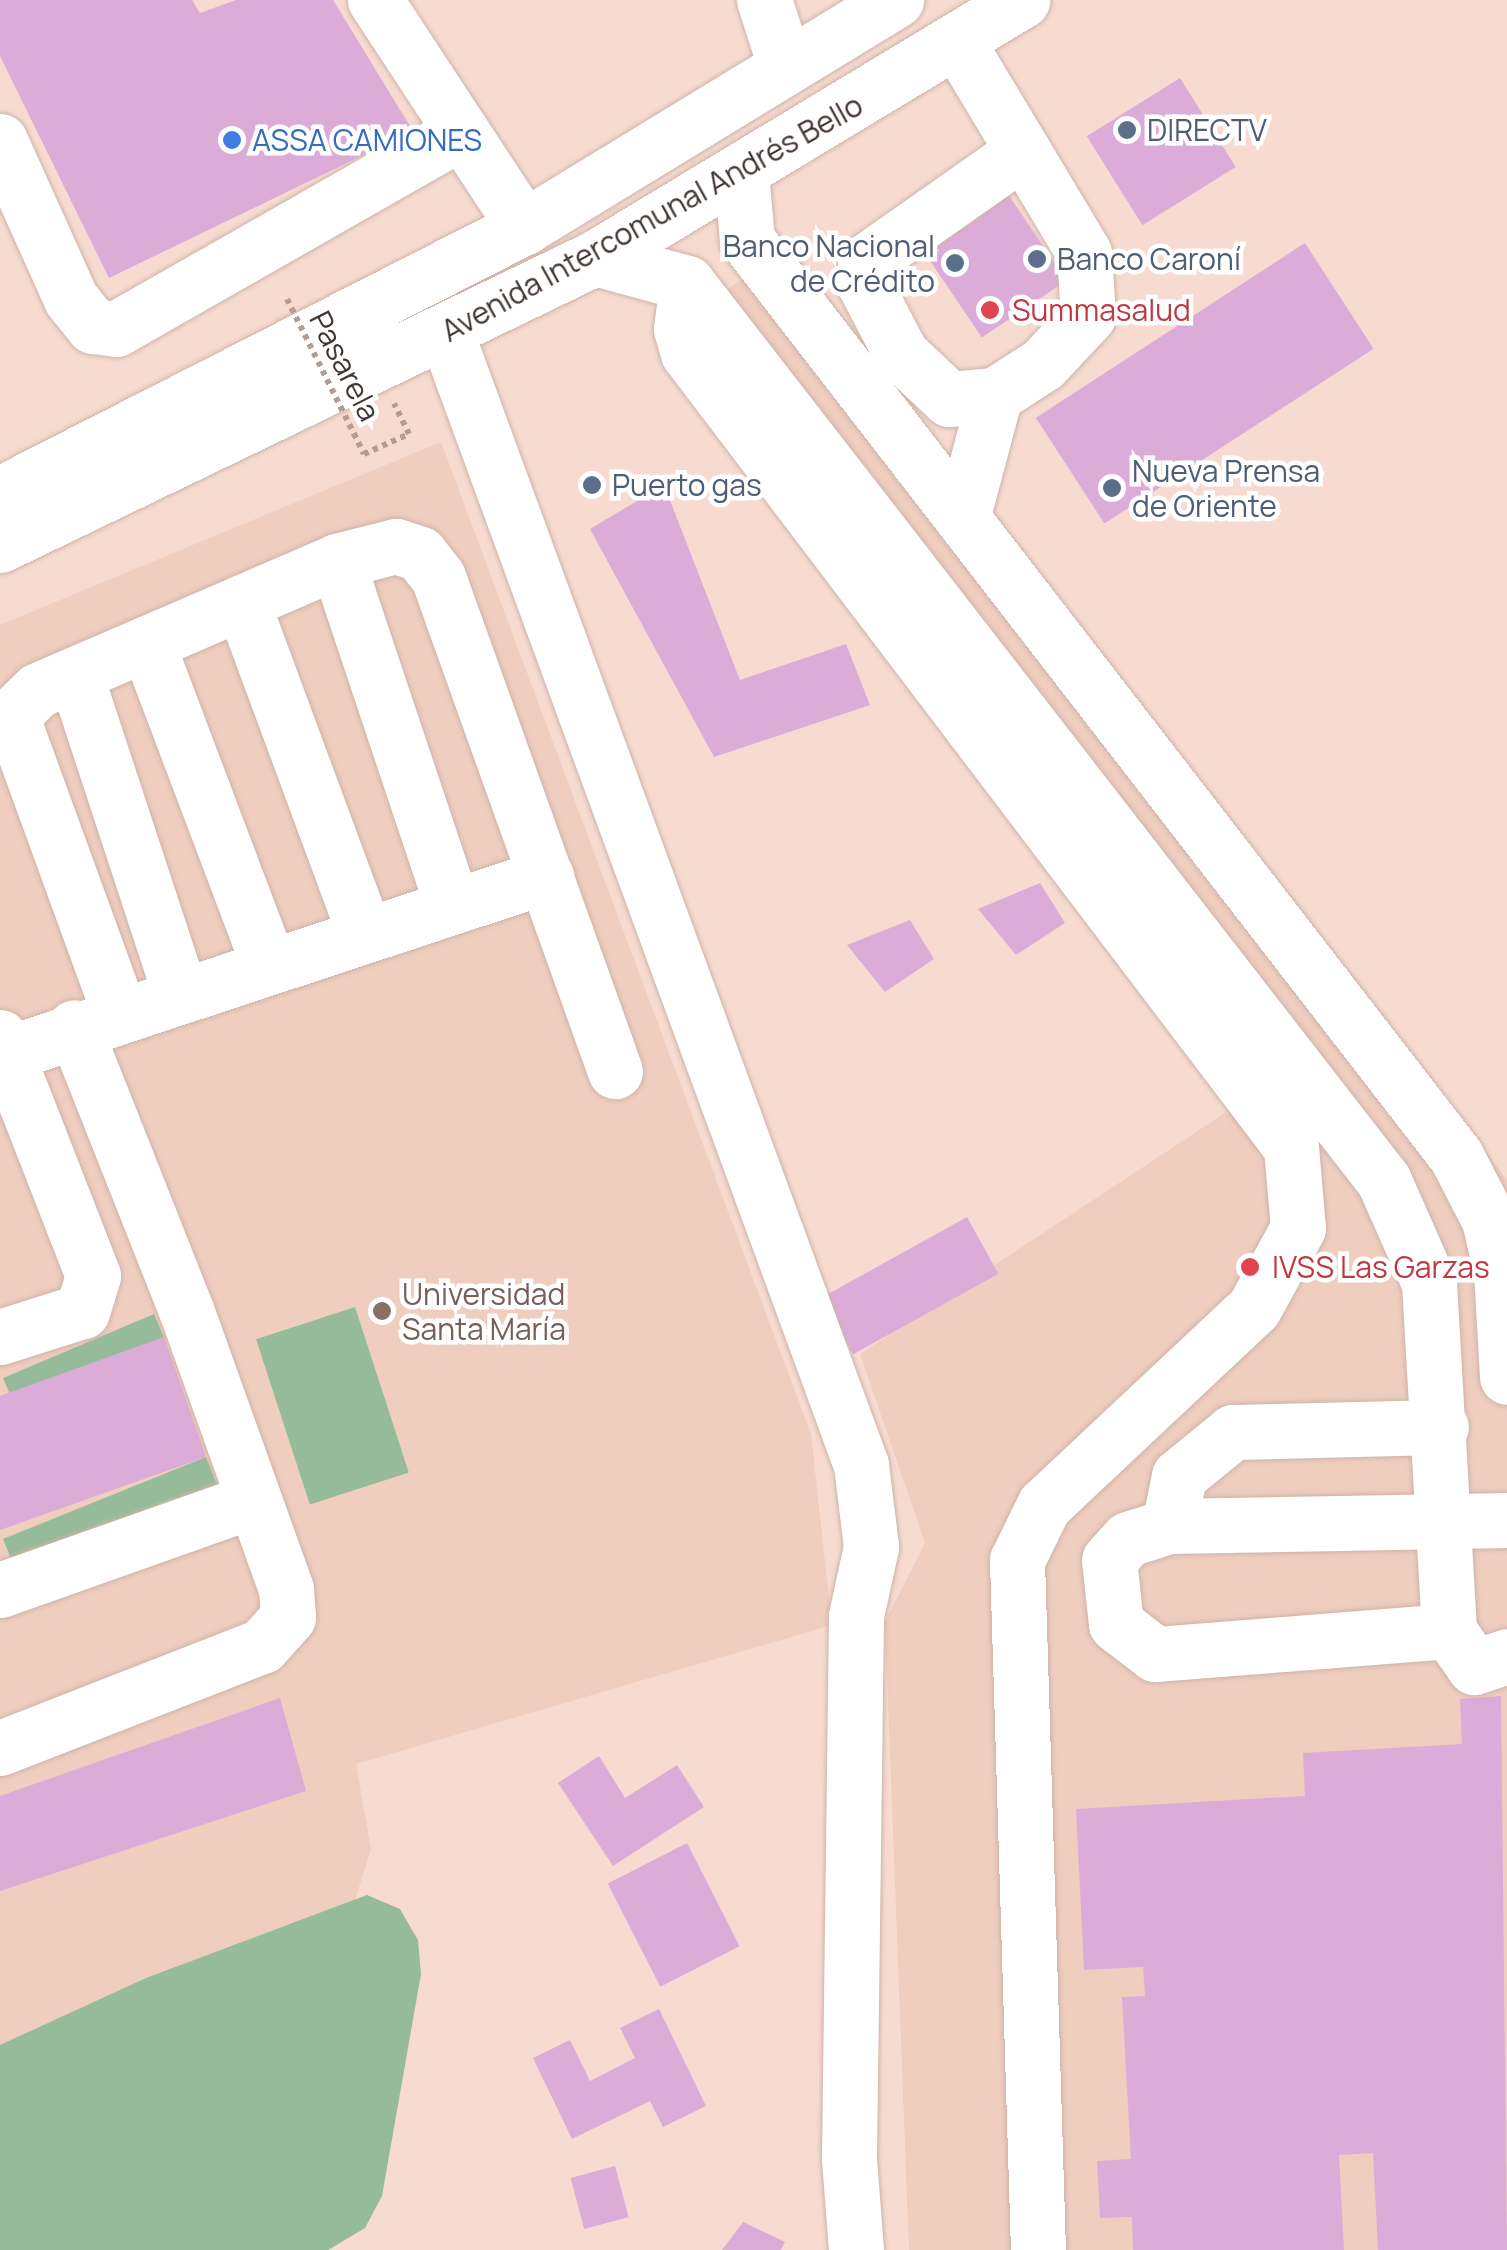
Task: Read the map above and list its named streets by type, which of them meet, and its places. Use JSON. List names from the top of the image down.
{
  "streets": {
    "main road": ["Avenida Intercomunal Andrés Bello"],
    "path": ["Pasarela"]
  },
  "crossings": [
    ["Avenida Intercomunal Andrés Bello", "Pasarela"]
  ],
  "places": [
    "DIRECTV",
    "ASSA CAMIONES",
    "Banco Caroní",
    "Banco Nacional de Crédito",
    "Summasalud",
    "Puerto gas",
    "Nueva Prensa de Oriente",
    "IVSS Las Garzas",
    "Universidad Santa María"
  ]
}
